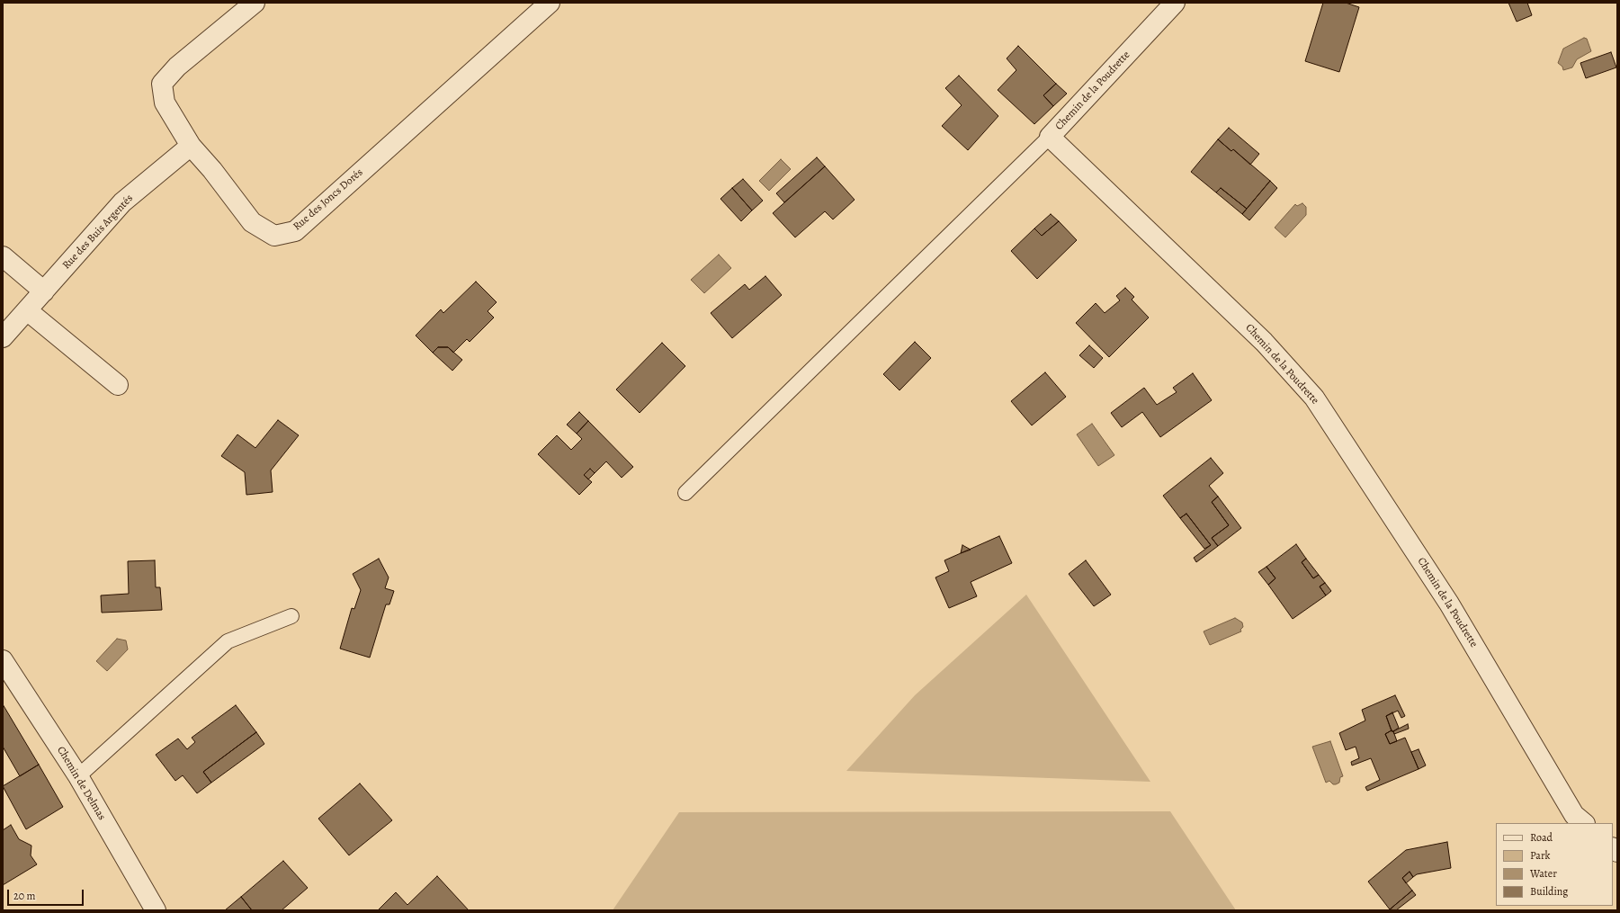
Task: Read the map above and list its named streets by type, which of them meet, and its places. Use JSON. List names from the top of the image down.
{
  "streets": {
    "street": [
      "Chemin de la Poudrette",
      "Rue des Joncs Dorés",
      "Rue des Buis Argentés",
      "Chemin de Delmas"
    ]
  },
  "crossings": [
    ["Rue des Joncs Dorés", "Rue des Buis Argentés"]
  ],
  "legend": [
    "Road",
    "Park",
    "Water",
    "Building"
  ],
  "scale_bar": "20 m"
}
